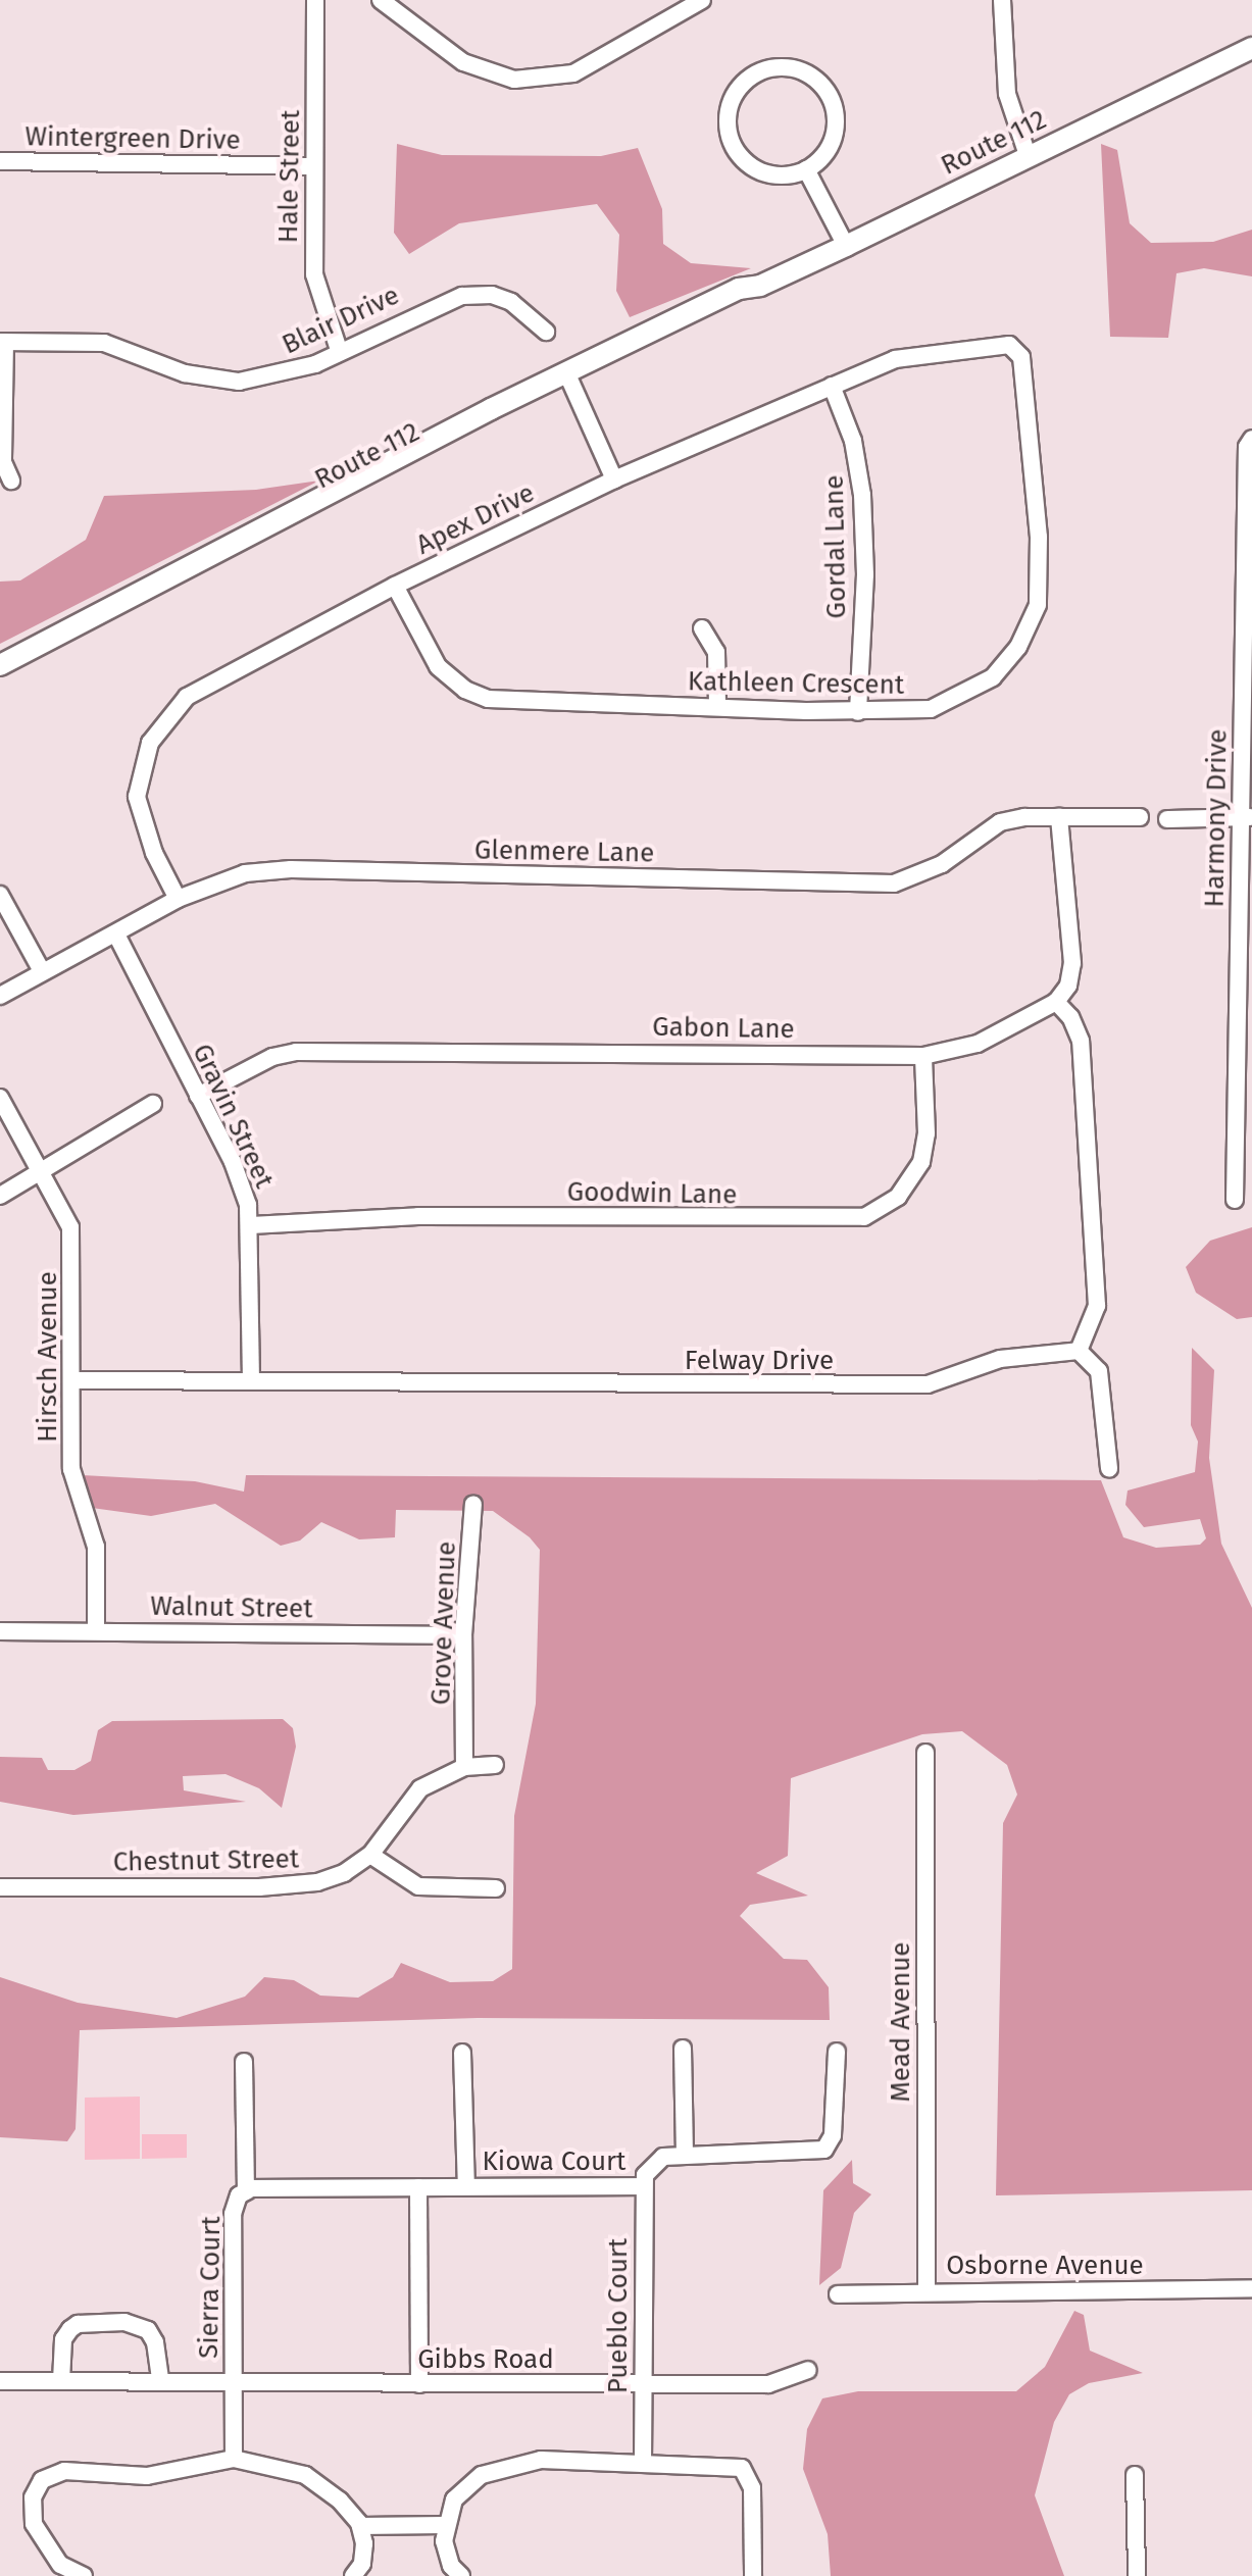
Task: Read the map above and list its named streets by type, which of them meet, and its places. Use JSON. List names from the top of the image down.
{
  "streets": {
    "main road": ["Route 112"],
    "street": [
      "Wintergreen Drive",
      "Hale Street",
      "Blair Drive",
      "Apex Drive",
      "Gordal Lane",
      "Kathleen Crescent",
      "Harmony Drive",
      "Glenmere Lane",
      "Gabon Lane",
      "Gravin Street",
      "Goodwin Lane",
      "Hirsch Avenue",
      "Felway Drive",
      "Walnut Street",
      "Grove Avenue",
      "Chestnut Street",
      "Mead Avenue",
      "Kiowa Court",
      "Osborne Avenue",
      "Sierra Court",
      "Pueblo Court",
      "Gibbs Road"
    ]
  },
  "crossings": [
    ["Wintergreen Drive", "Hale Street"],
    ["Hale Street", "Blair Drive"],
    ["Apex Drive", "Gordal Lane"],
    ["Apex Drive", "Kathleen Crescent"],
    ["Apex Drive", "Glenmere Lane"],
    ["Gordal Lane", "Kathleen Crescent"],
    ["Glenmere Lane", "Gravin Street"],
    ["Gabon Lane", "Gravin Street"],
    ["Gabon Lane", "Goodwin Lane"],
    ["Gravin Street", "Goodwin Lane"],
    ["Gravin Street", "Felway Drive"],
    ["Hirsch Avenue", "Felway Drive"],
    ["Hirsch Avenue", "Walnut Street"],
    ["Walnut Street", "Grove Avenue"],
    ["Grove Avenue", "Chestnut Street"],
    ["Mead Avenue", "Osborne Avenue"],
    ["Kiowa Court", "Pueblo Court"],
    ["Sierra Court", "Gibbs Road"],
    ["Pueblo Court", "Gibbs Road"]
  ]
}
